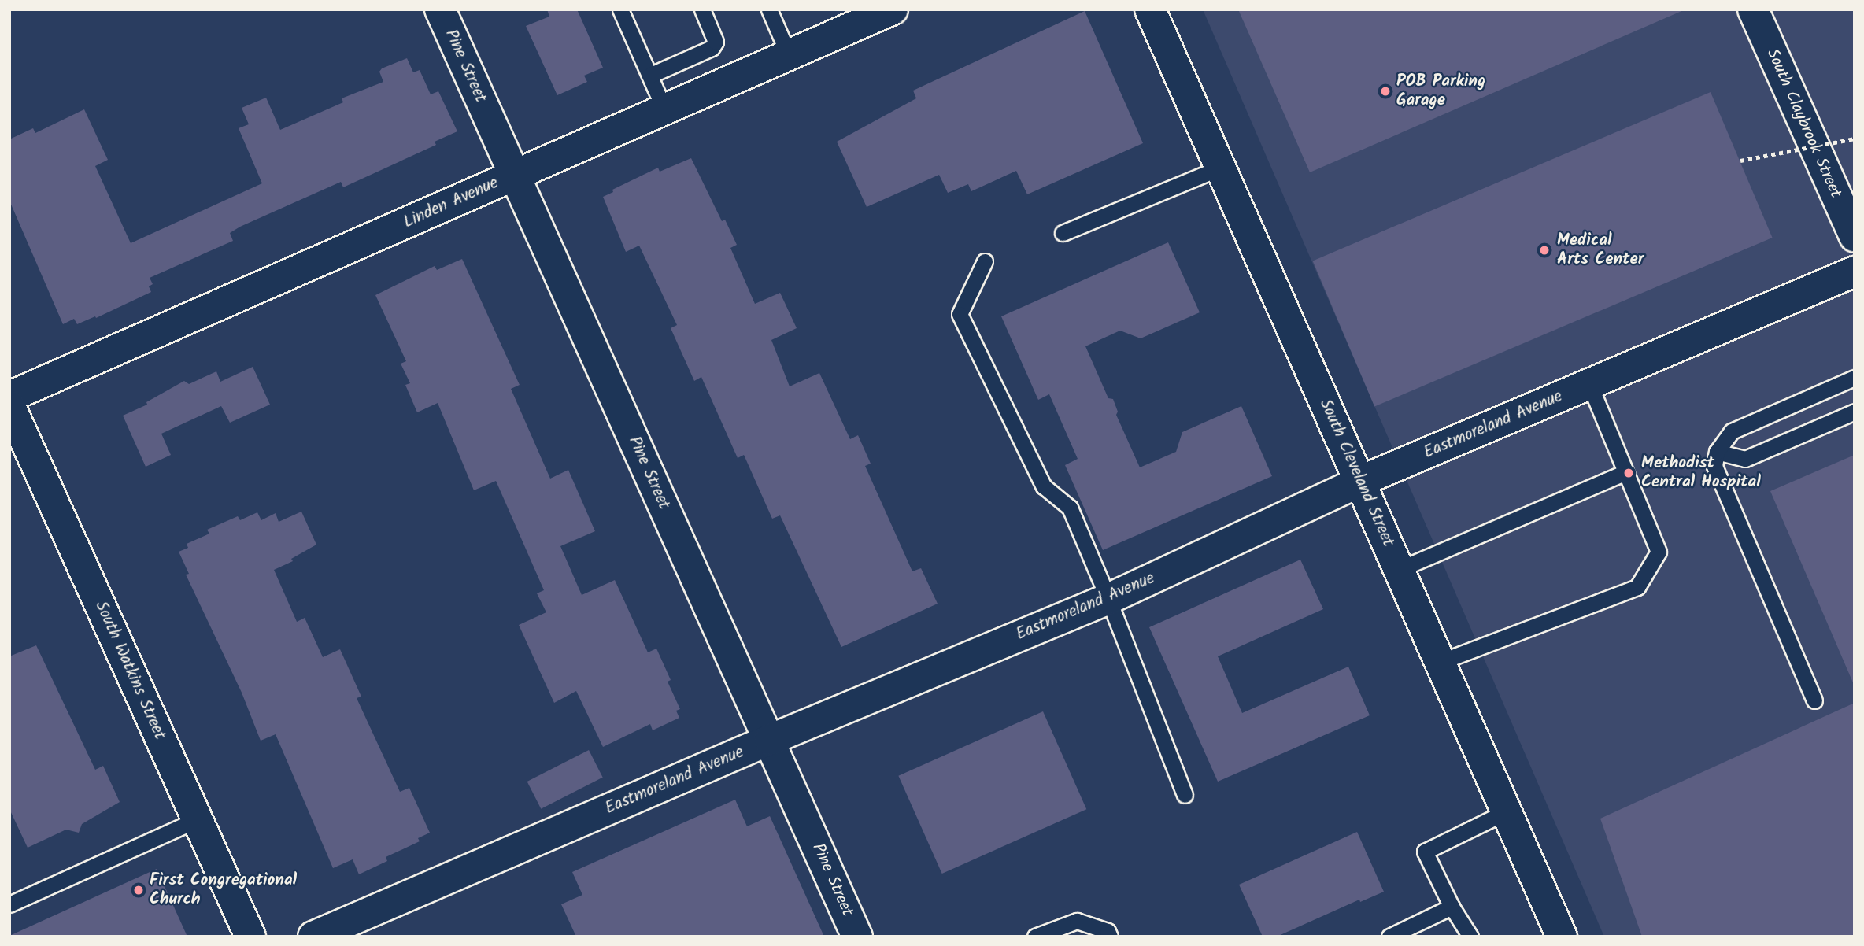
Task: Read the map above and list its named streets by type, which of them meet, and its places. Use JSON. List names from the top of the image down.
{
  "streets": {
    "street": [
      "Pine Street",
      "South Claybrook Street",
      "Linden Avenue",
      "Eastmoreland Avenue",
      "South Cleveland Street",
      "South Watkins Street"
    ]
  },
  "crossings": [
    ["Pine Street", "Linden Avenue"],
    ["Pine Street", "Eastmoreland Avenue"],
    ["Eastmoreland Avenue", "South Cleveland Street"]
  ],
  "places": [
    "POB Parking Garage",
    "Medical Arts Center",
    "Methodist Central Hospital",
    "First Congregational Church"
  ]
}
